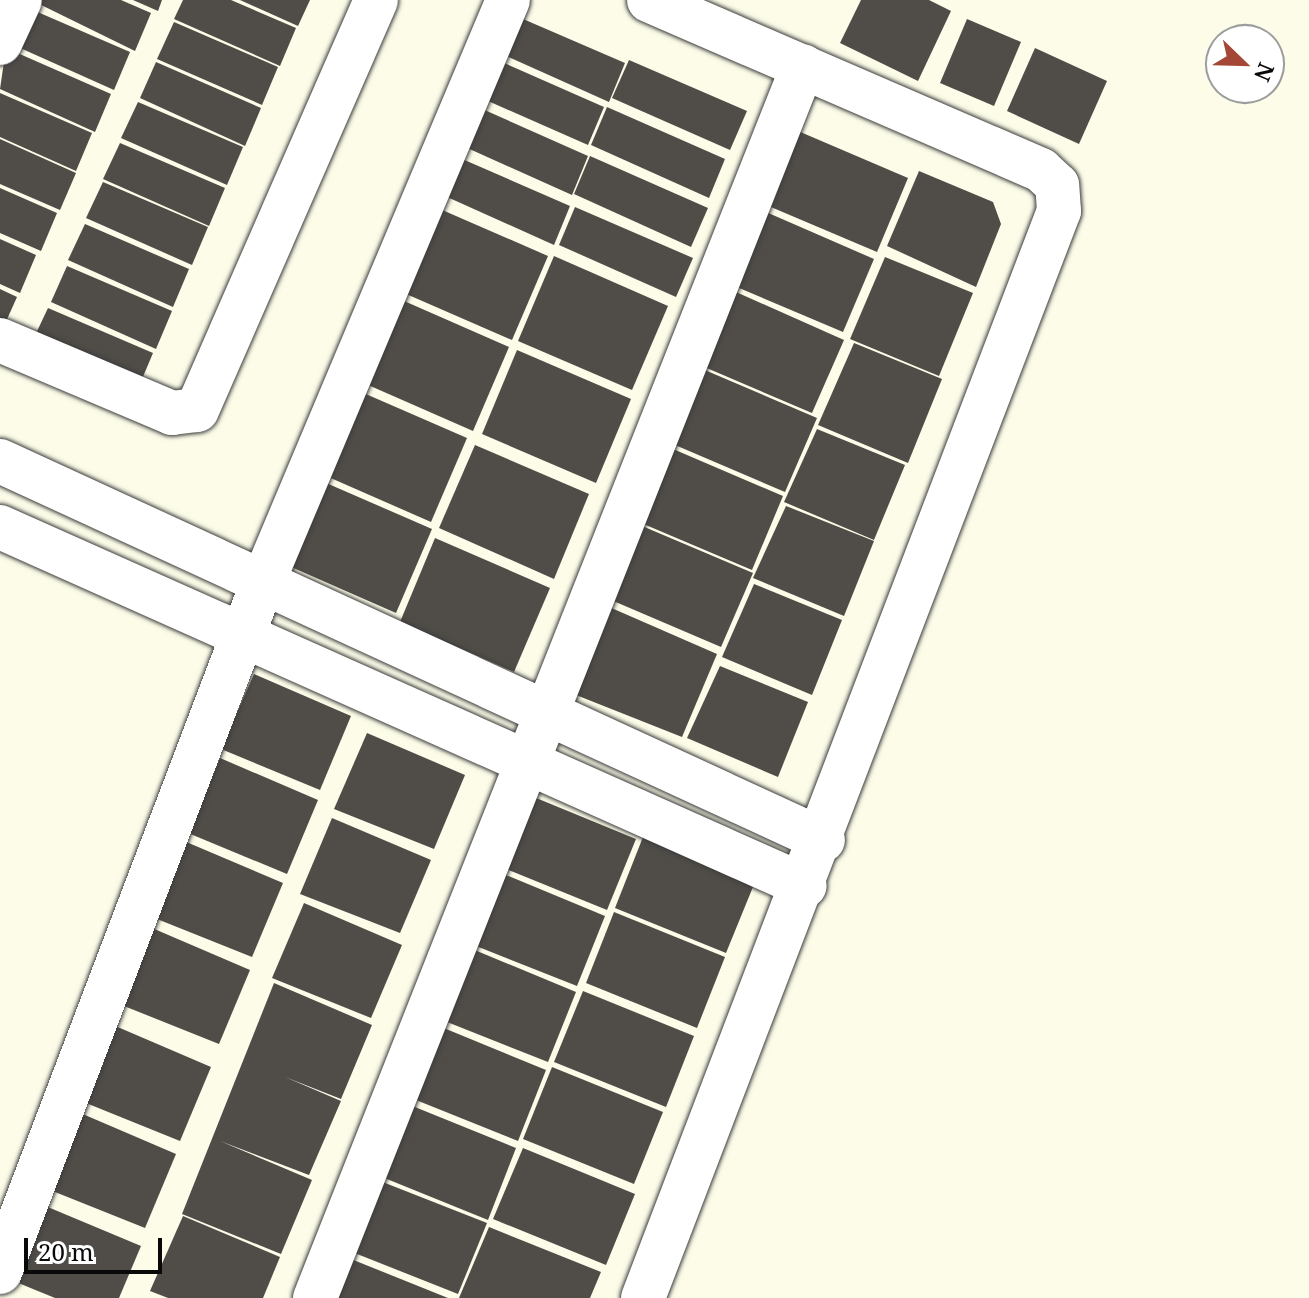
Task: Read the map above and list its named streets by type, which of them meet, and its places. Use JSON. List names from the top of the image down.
{
  "scale_bar": "20 m",
  "north": "bottom right"
}
